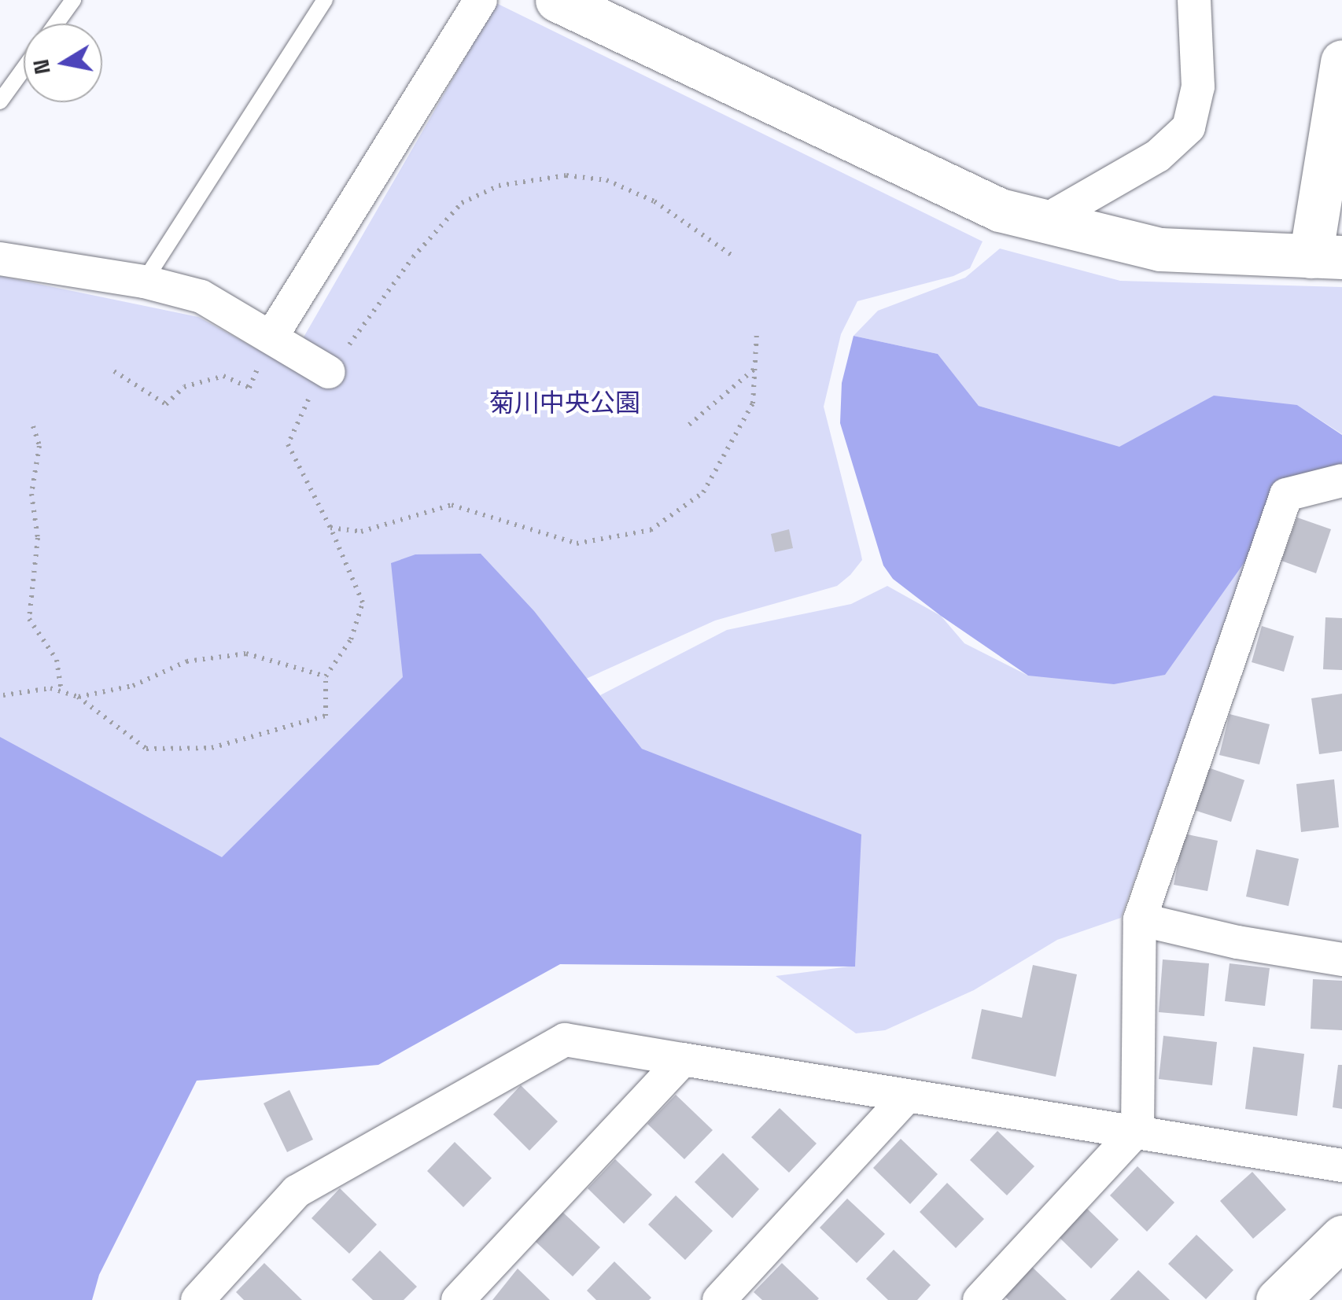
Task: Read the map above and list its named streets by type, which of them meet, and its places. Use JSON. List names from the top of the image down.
{
  "parks": ["菊川中央公園"],
  "north": "left"
}
